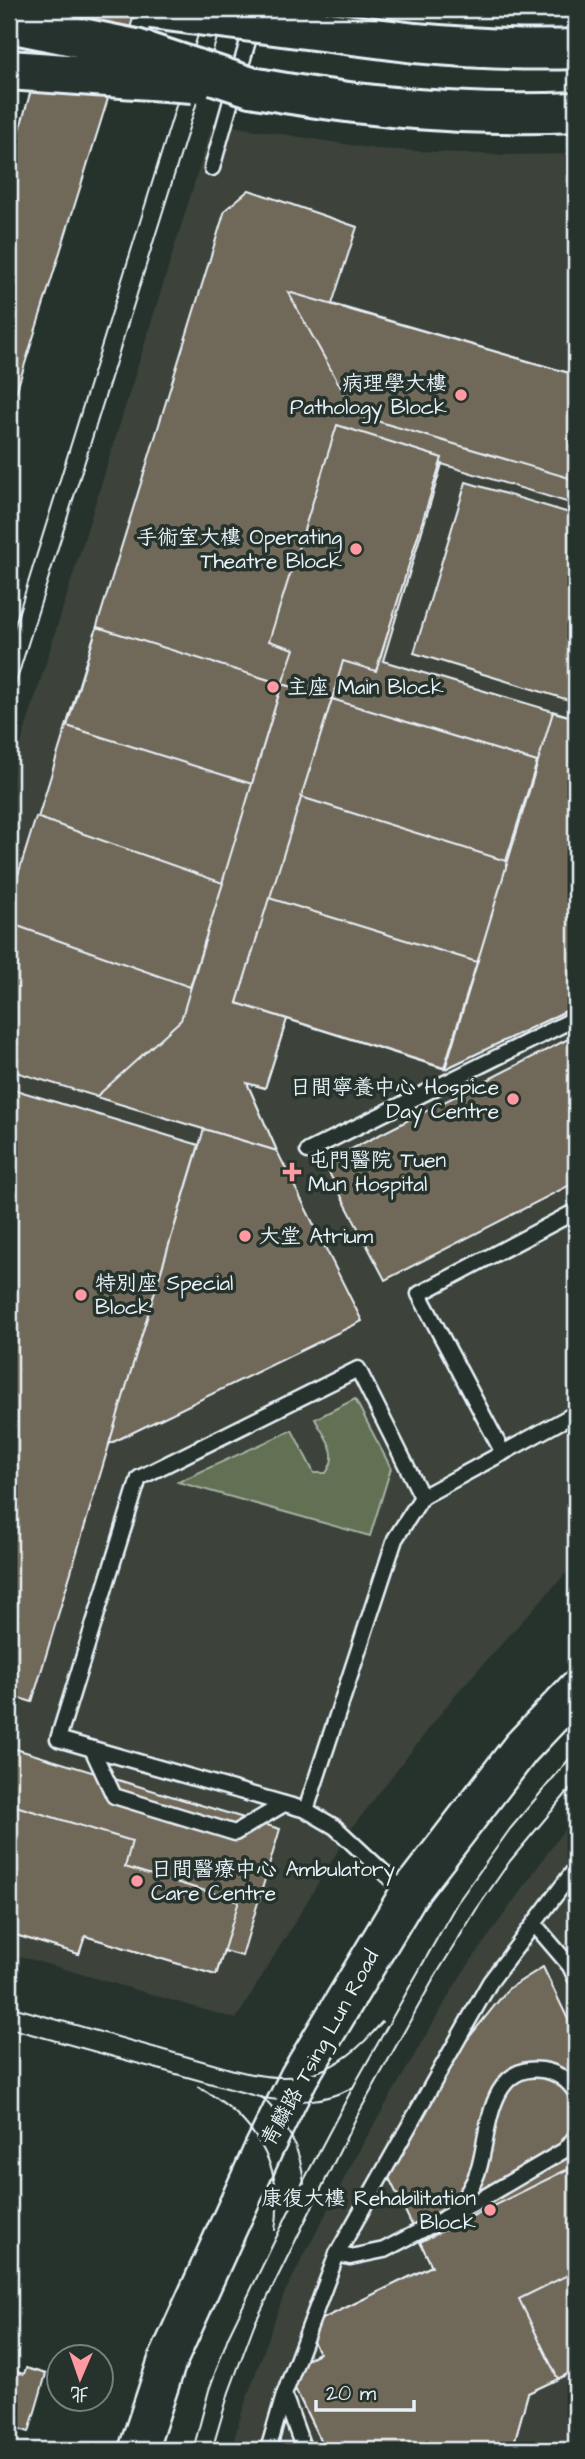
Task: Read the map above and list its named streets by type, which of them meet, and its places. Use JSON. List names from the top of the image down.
{
  "streets": {
    "street": ["青麟路 Tsing Lun Road"]
  },
  "places": {
    "other": [
      "病理學大樓 Pathology Block",
      "手術室大樓 Operating Theatre Block",
      "主座 Main Block",
      "日間寧養中心 Hospice Day Centre",
      "大堂 Atrium",
      "特別座 Special Block",
      "日間醫療中心 Ambulatory Care Centre",
      "康復大樓 Rehabilitation Block"
    ],
    "health": ["屯門醫院 Tuen Mun Hospital"]
  },
  "scale_bar": "20 m",
  "north": "bottom"
}
